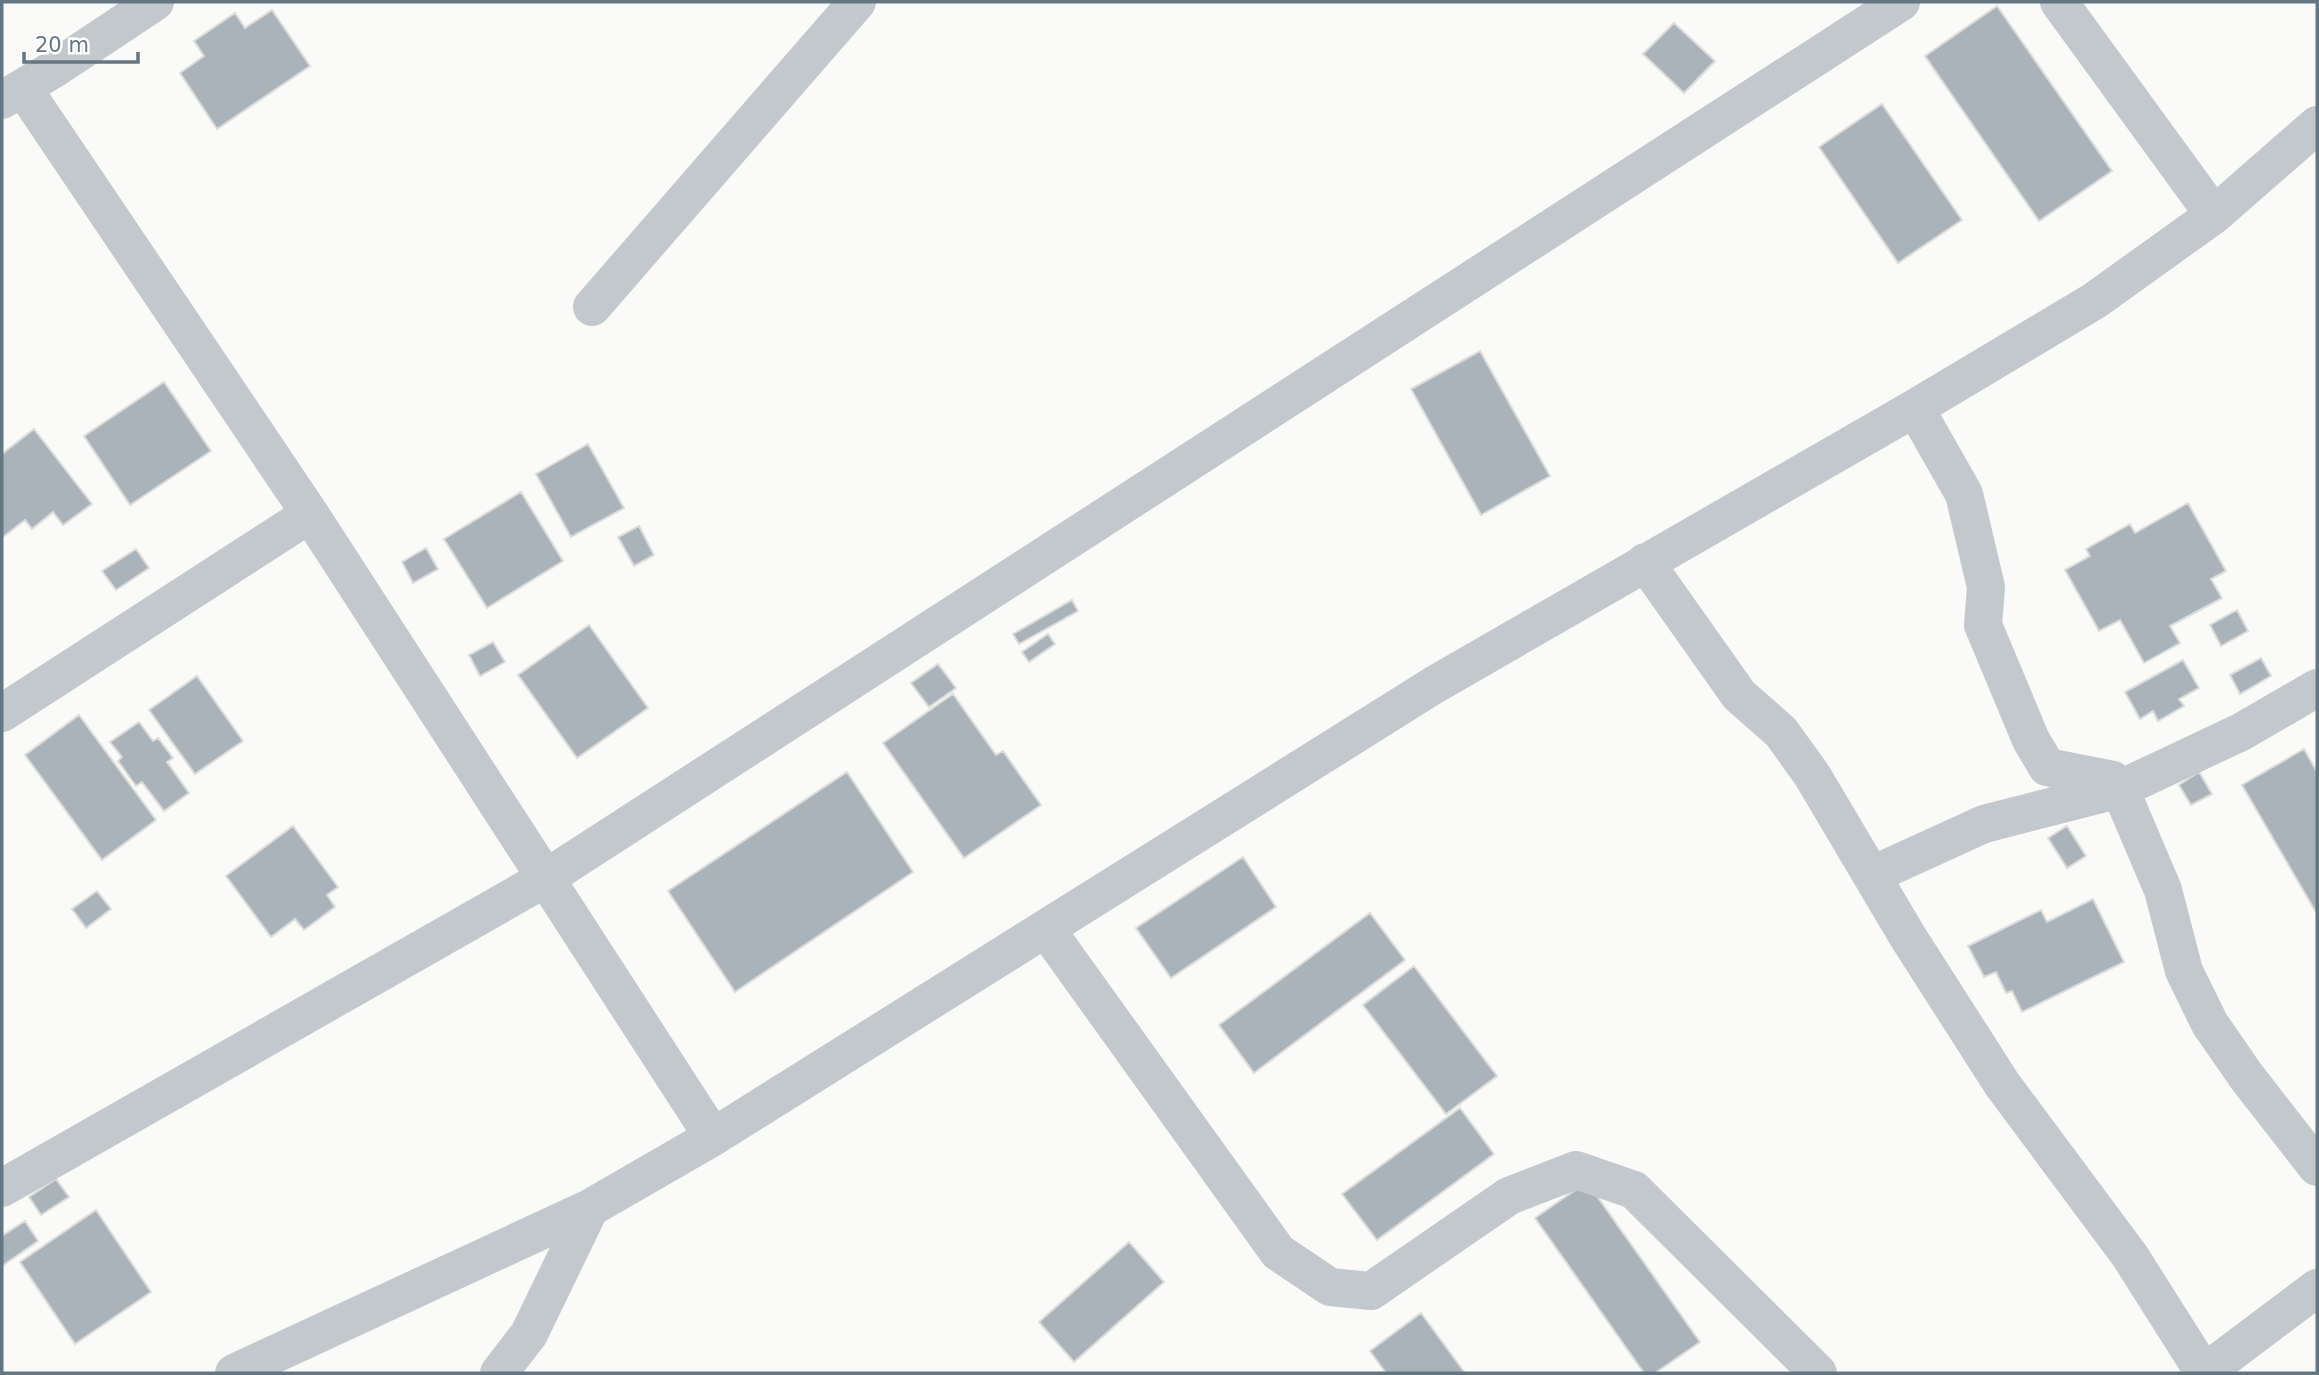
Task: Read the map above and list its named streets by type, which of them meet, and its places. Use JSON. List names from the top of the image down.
{
  "scale_bar": "20 m"
}
